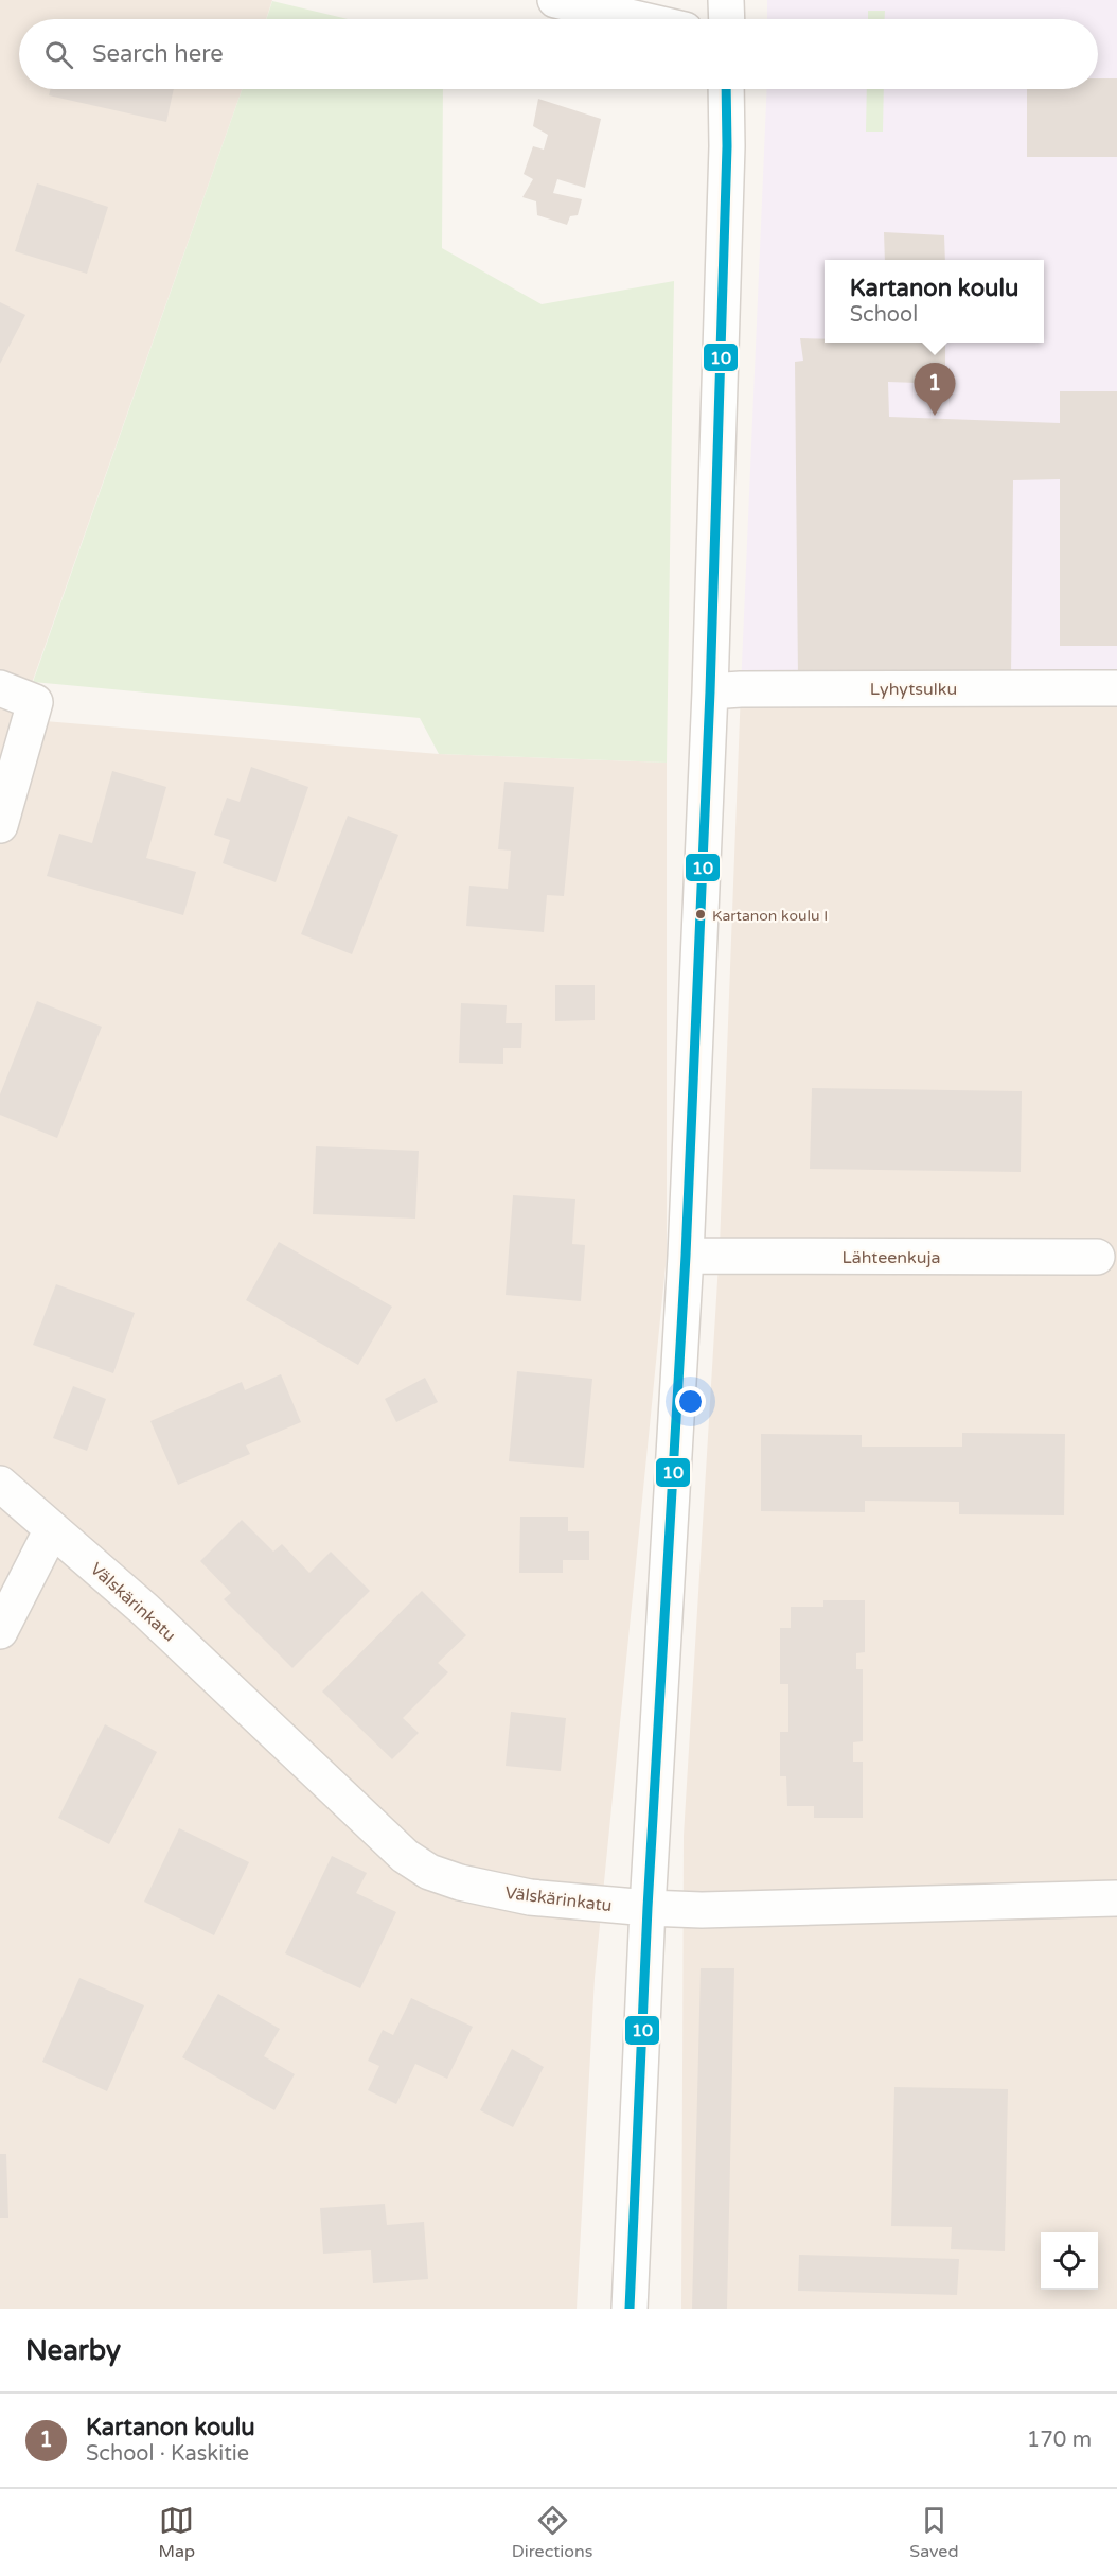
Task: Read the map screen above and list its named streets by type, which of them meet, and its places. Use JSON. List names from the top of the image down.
{
  "streets": {
    "street": ["Lyhytsulku", "Lähteenkuja", "Välskärinkatu"]
  },
  "places": ["Kartanon koulu I"],
  "lines": ["transit line 10"],
  "page": {
    "search": "Search here",
    "popup": ["Kartanon koulu", "School"],
    "pins": "1",
    "heading": "Nearby",
    "list": [
      {
        "mark": "1",
        "name": "Kartanon koulu",
        "note": "School · Kaskitie",
        "value": "170 m"
      }
    ],
    "nav": ["Map", "Directions", "Saved"]
  }
}
